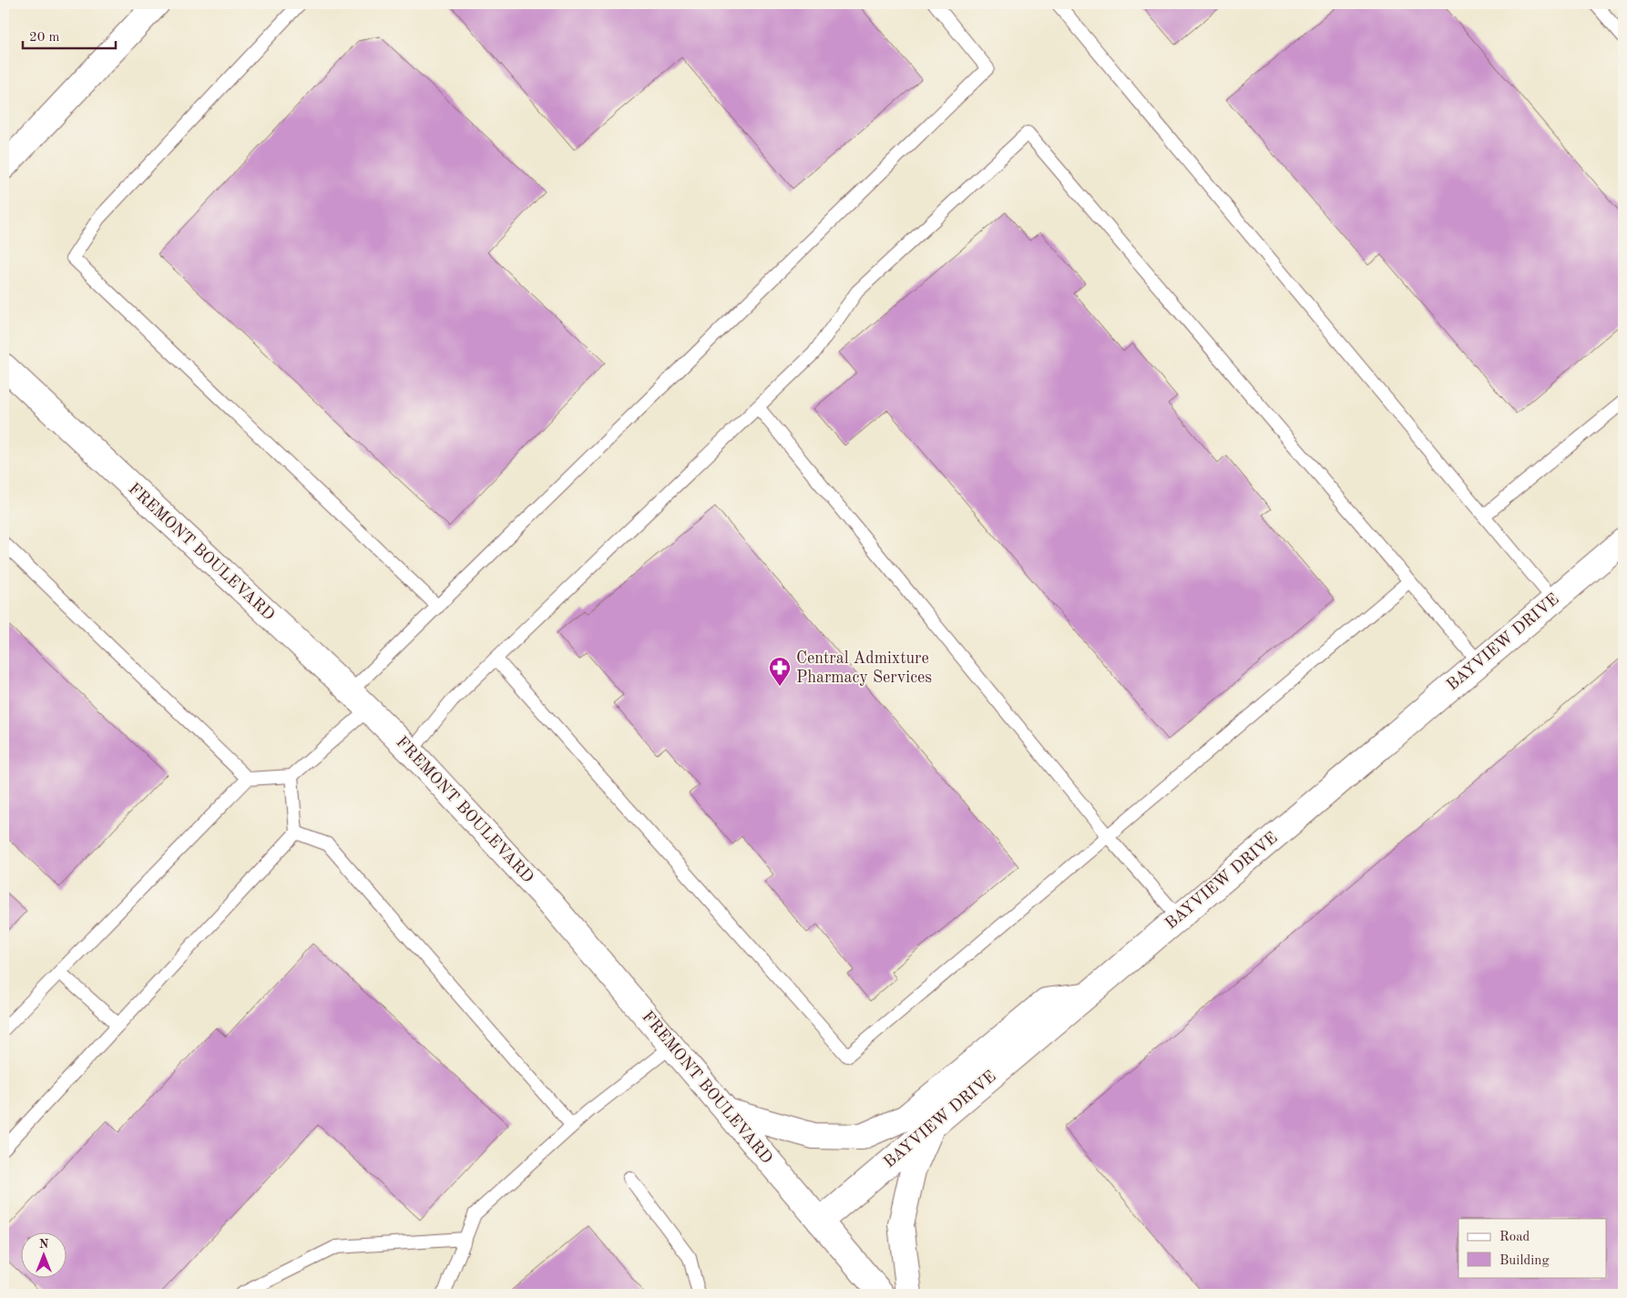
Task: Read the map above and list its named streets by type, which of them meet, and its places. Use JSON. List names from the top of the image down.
{
  "streets": {
    "main road": ["FREMONT BOULEVARD", "BAYVIEW DRIVE"]
  },
  "crossings": [
    ["FREMONT BOULEVARD", "BAYVIEW DRIVE"]
  ],
  "places": {
    "pharmacy": ["Central Admixture Pharmacy Services"]
  },
  "legend": ["Road", "Building"],
  "scale_bar": "20 m",
  "north": "top"
}
